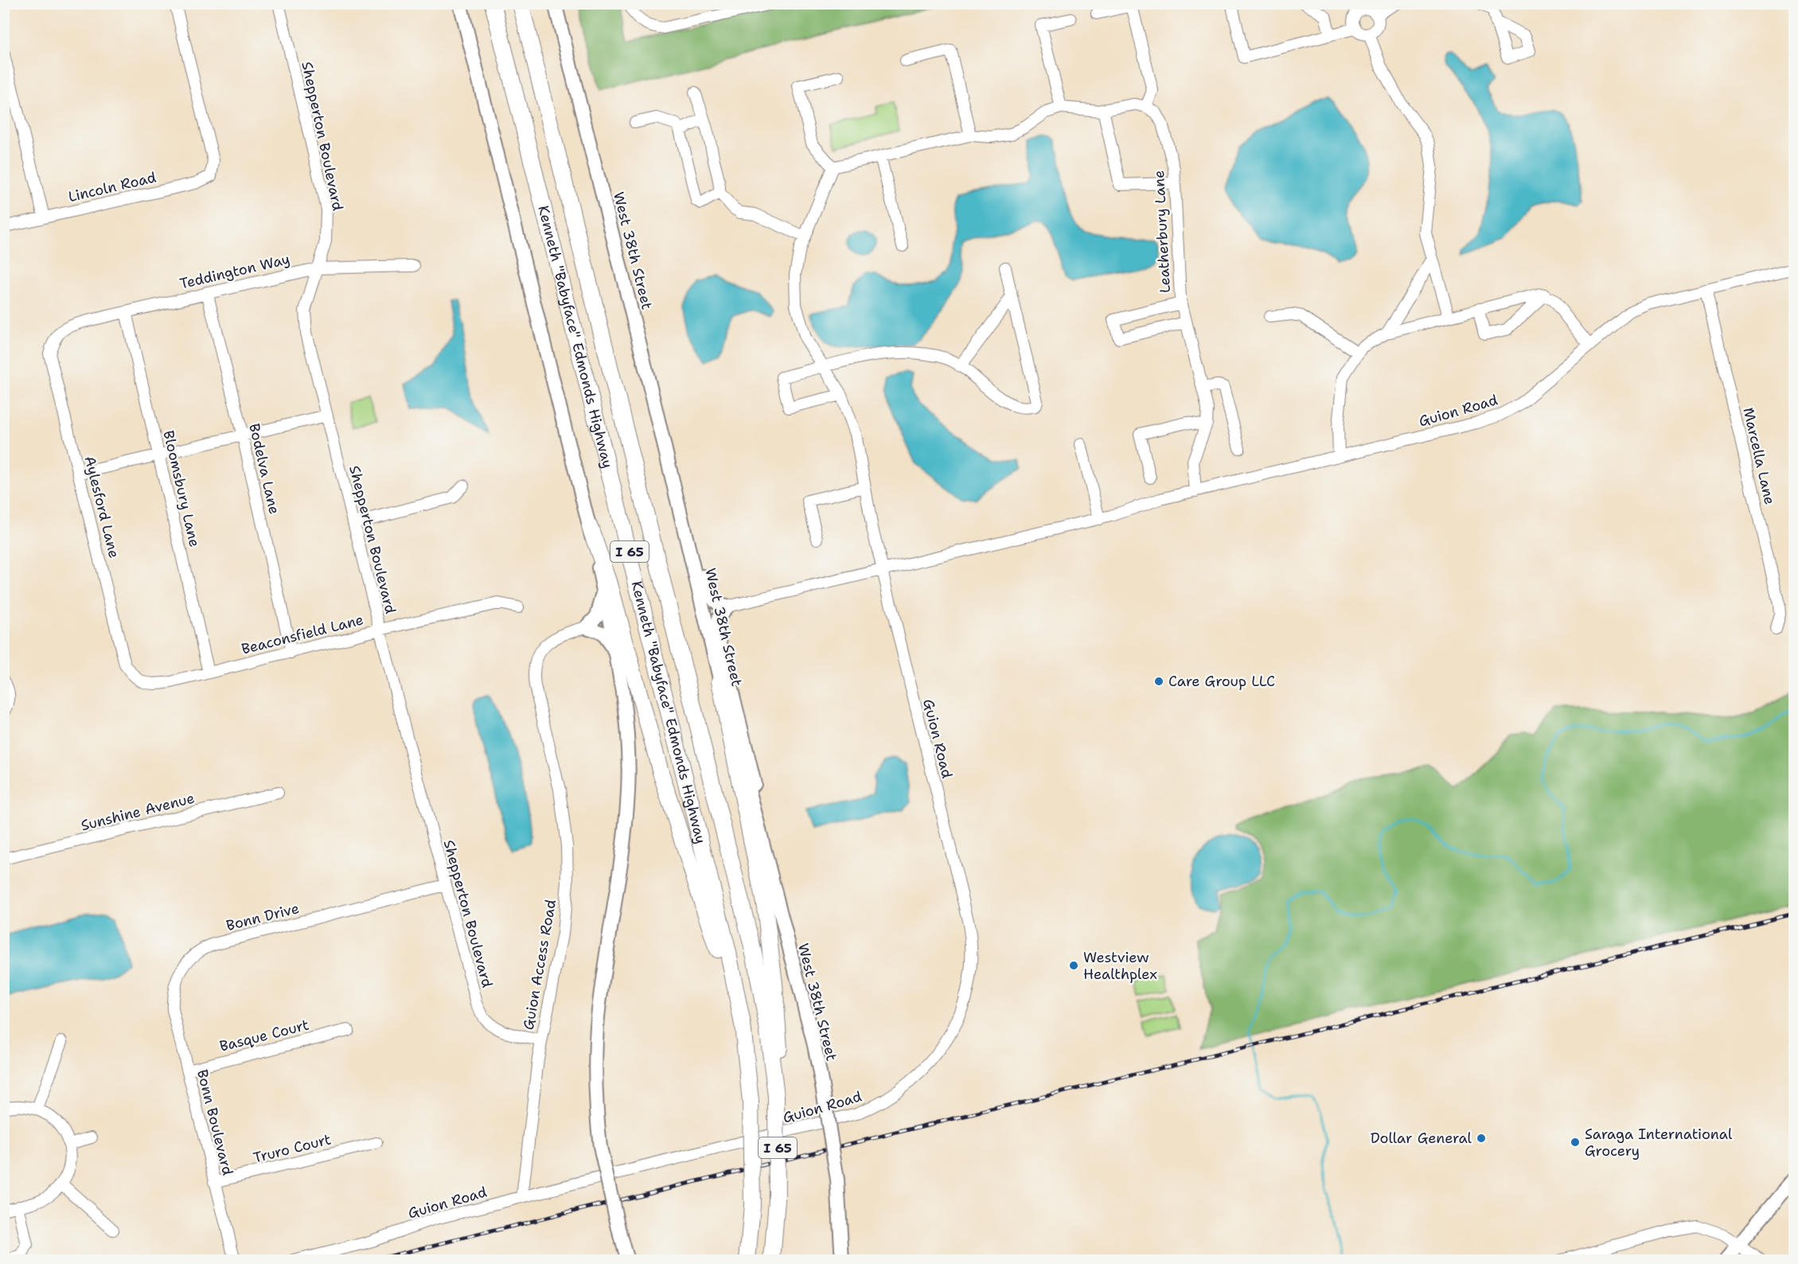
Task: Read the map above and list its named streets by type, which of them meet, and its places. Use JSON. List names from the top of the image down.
{
  "streets": {
    "highway": ["Kenneth \"Babyface\" Edmonds Highway", "I 65"],
    "main road": ["West 38th Street"],
    "street": [
      "Shepperton Boulevard",
      "Lincoln Road",
      "Leatherbury Lane",
      "Teddington Way",
      "Guion Road",
      "Marcella Lane",
      "Bodelva Lane",
      "Bloomsbury Lane",
      "Aylesford Lane",
      "Beaconsfield Lane",
      "Sunshine Avenue",
      "Bonn Drive",
      "Guion Access Road",
      "Basque Court",
      "Bonn Boulevard",
      "Truro Court"
    ]
  },
  "crossings": [
    ["Shepperton Boulevard", "Teddington Way"],
    ["Shepperton Boulevard", "Beaconsfield Lane"],
    ["Shepperton Boulevard", "Bonn Drive"],
    ["Shepperton Boulevard", "Guion Access Road"],
    ["Leatherbury Lane", "Guion Road"],
    ["Teddington Way", "Bodelva Lane"],
    ["Teddington Way", "Bloomsbury Lane"],
    ["Teddington Way", "Aylesford Lane"],
    ["Guion Road", "Marcella Lane"],
    ["Guion Road", "Guion Access Road"],
    ["Bodelva Lane", "Beaconsfield Lane"],
    ["Bloomsbury Lane", "Beaconsfield Lane"],
    ["Aylesford Lane", "Beaconsfield Lane"],
    ["Bonn Drive", "Bonn Boulevard"],
    ["Basque Court", "Bonn Boulevard"],
    ["Bonn Boulevard", "Truro Court"]
  ],
  "places": [
    "Care Group LLC",
    "Westview Healthplex",
    "Dollar General",
    "Saraga International Grocery"
  ]
}
